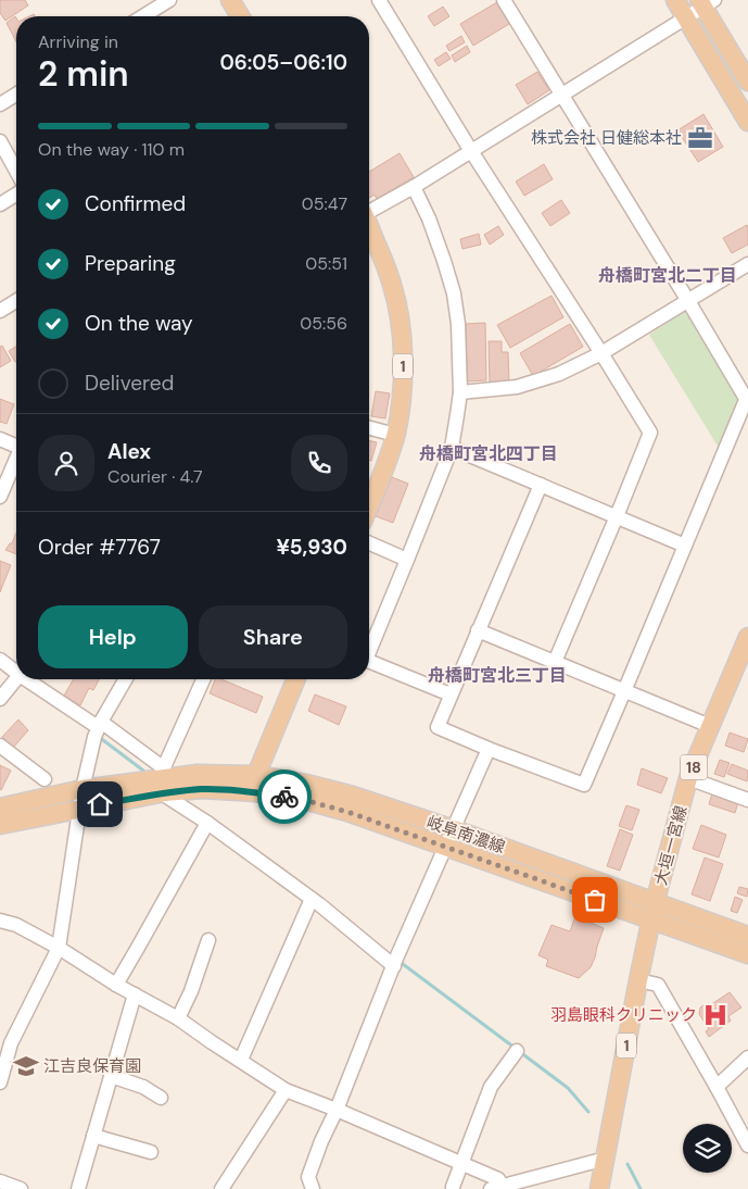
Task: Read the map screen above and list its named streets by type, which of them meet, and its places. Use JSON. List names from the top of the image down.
{
  "streets": {
    "main road": [
      "1",
      "18",
      "岐阜南濃線",
      "大垣一宮線"
    ]
  },
  "crossings": [
    ["1", "岐阜南濃線"],
    ["1", "大垣一宮線"],
    ["岐阜南濃線", "大垣一宮線"]
  ],
  "districts": ["舟橋町宮北二丁目", "舟橋町宮北四丁目", "舟橋町宮北三丁目"],
  "places": {
    "office": ["株式会社 日健総本社"],
    "hospital": ["羽島眼科クリニック"],
    "school or university": ["江吉良保育園"]
  },
  "page": {
    "heading": ["2 min", "Arriving in", "06:05–06:10"],
    "panel": [
      "Alex",
      "Courier · 4.7",
      "Order #7767",
      "¥5,930"
    ],
    "bar": "On the way · 110 m",
    "list": [
      ["Confirmed", "05:47"],
      ["Preparing", "05:51"],
      ["On the way", "05:56"],
      "Delivered"
    ],
    "buttons": ["Help", "Share"]
  }
}
